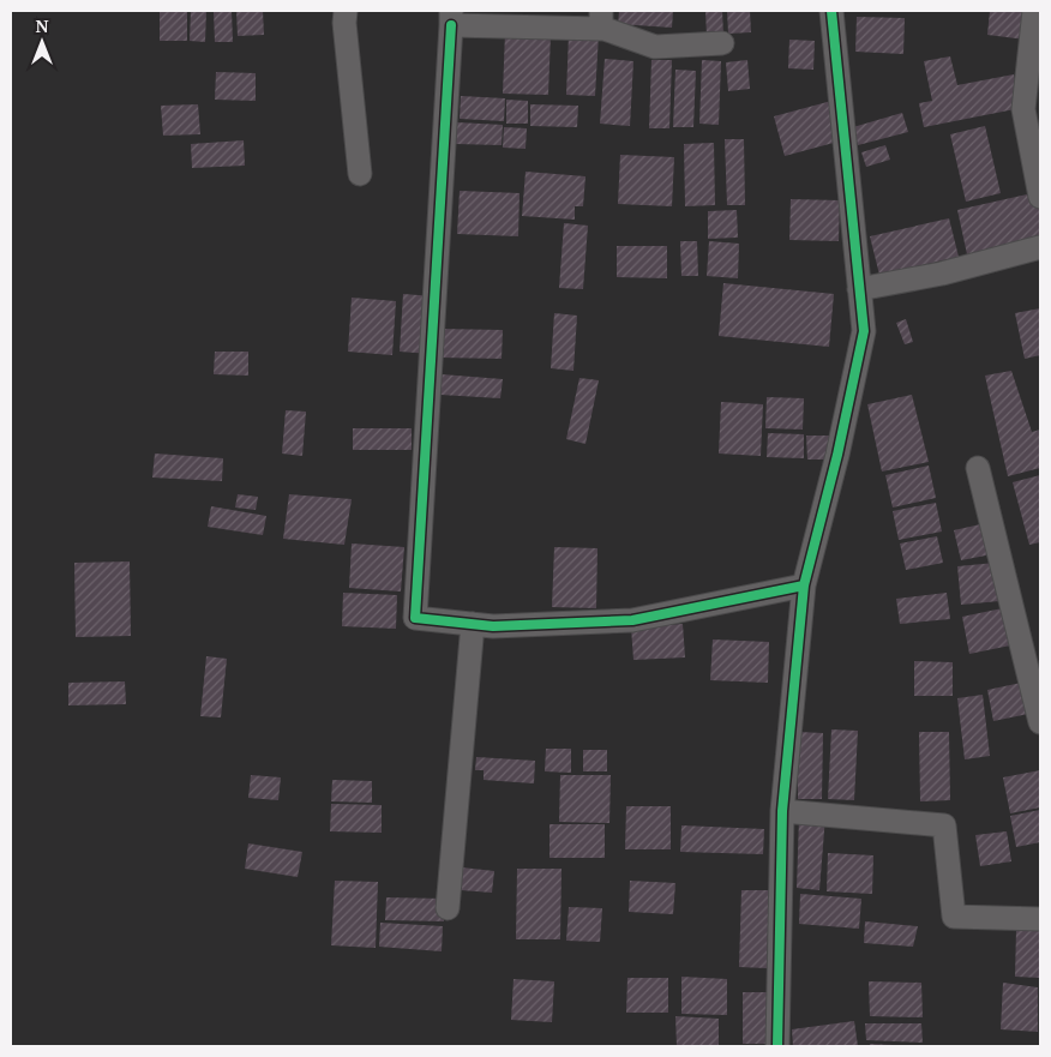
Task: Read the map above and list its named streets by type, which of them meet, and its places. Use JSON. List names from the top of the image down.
{
  "north": "top"
}
